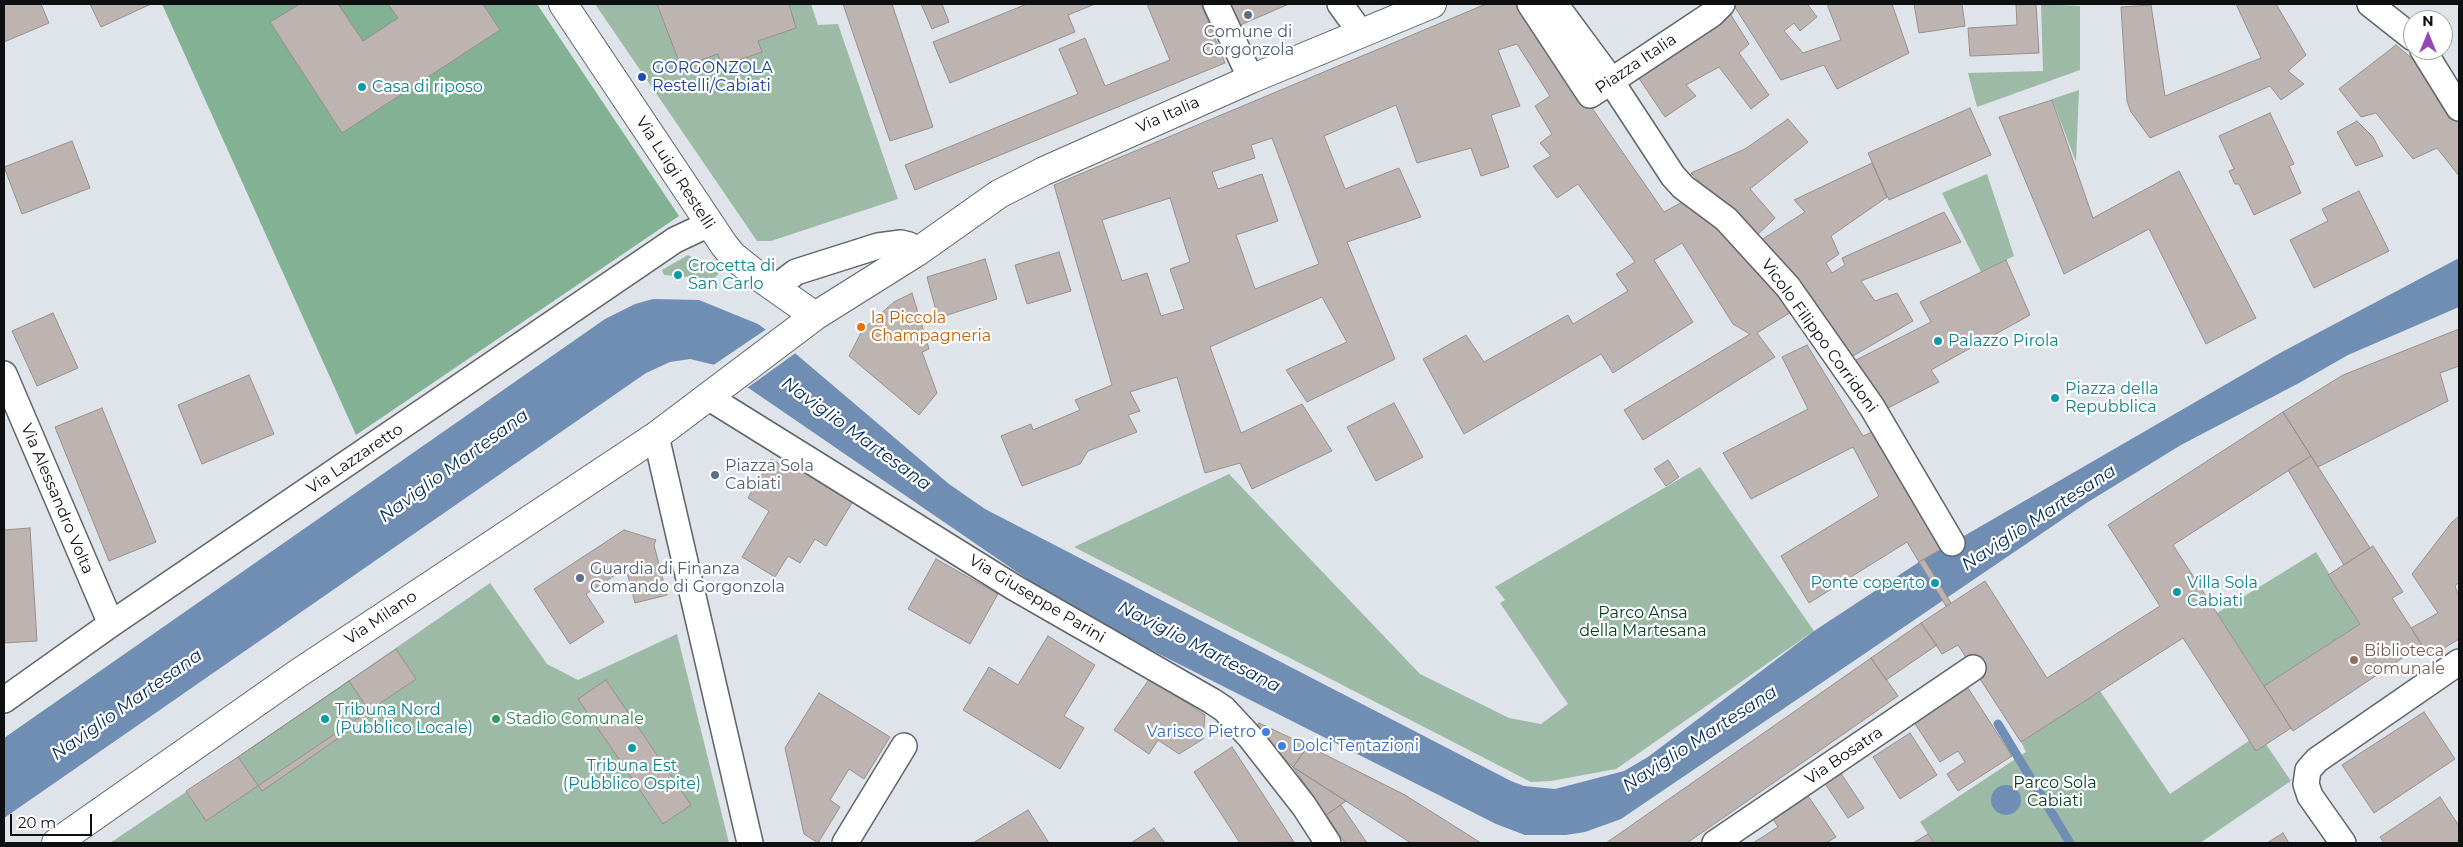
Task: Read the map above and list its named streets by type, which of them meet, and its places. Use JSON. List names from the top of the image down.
{
  "streets": {
    "street": [
      "Piazza Italia",
      "Via Italia",
      "Via Luigi Restelli",
      "Vicolo Filippo Corridoni",
      "Via Lazzaretto",
      "Via Alessandro Volta",
      "Via Giuseppe Parini",
      "Via Milano",
      "Via Bosatra"
    ]
  },
  "crossings": [
    ["Piazza Italia", "Vicolo Filippo Corridoni"],
    ["Via Italia", "Via Luigi Restelli"],
    ["Via Italia", "Via Milano"],
    ["Via Luigi Restelli", "Via Lazzaretto"],
    ["Via Lazzaretto", "Via Alessandro Volta"],
    ["Via Giuseppe Parini", "Via Milano"]
  ],
  "water": ["Naviglio Martesana"],
  "parks": ["Parco Ansa della Martesana", "Parco Sola Cabiati"],
  "places": [
    "Comune di Gorgonzola",
    "GORGONZOLA Restelli/Cabiati",
    "Casa di riposo",
    "Crocetta di San Carlo",
    "la Piccola Champagneria",
    "Palazzo Pirola",
    "Piazza della Repubblica",
    "Piazza Sola Cabiati",
    "Guardia di Finanza Comando di Gorgonzola",
    "Ponte coperto",
    "Villa Sola Cabiati",
    "Biblioteca comunale",
    "Tribuna Nord (Pubblico Locale)",
    "Stadio Comunale",
    "Varisco Pietro",
    "Dolci Tentazioni",
    "Tribuna Est (Pubblico Ospite)"
  ],
  "scale_bar": "20 m",
  "north": "top"
}
